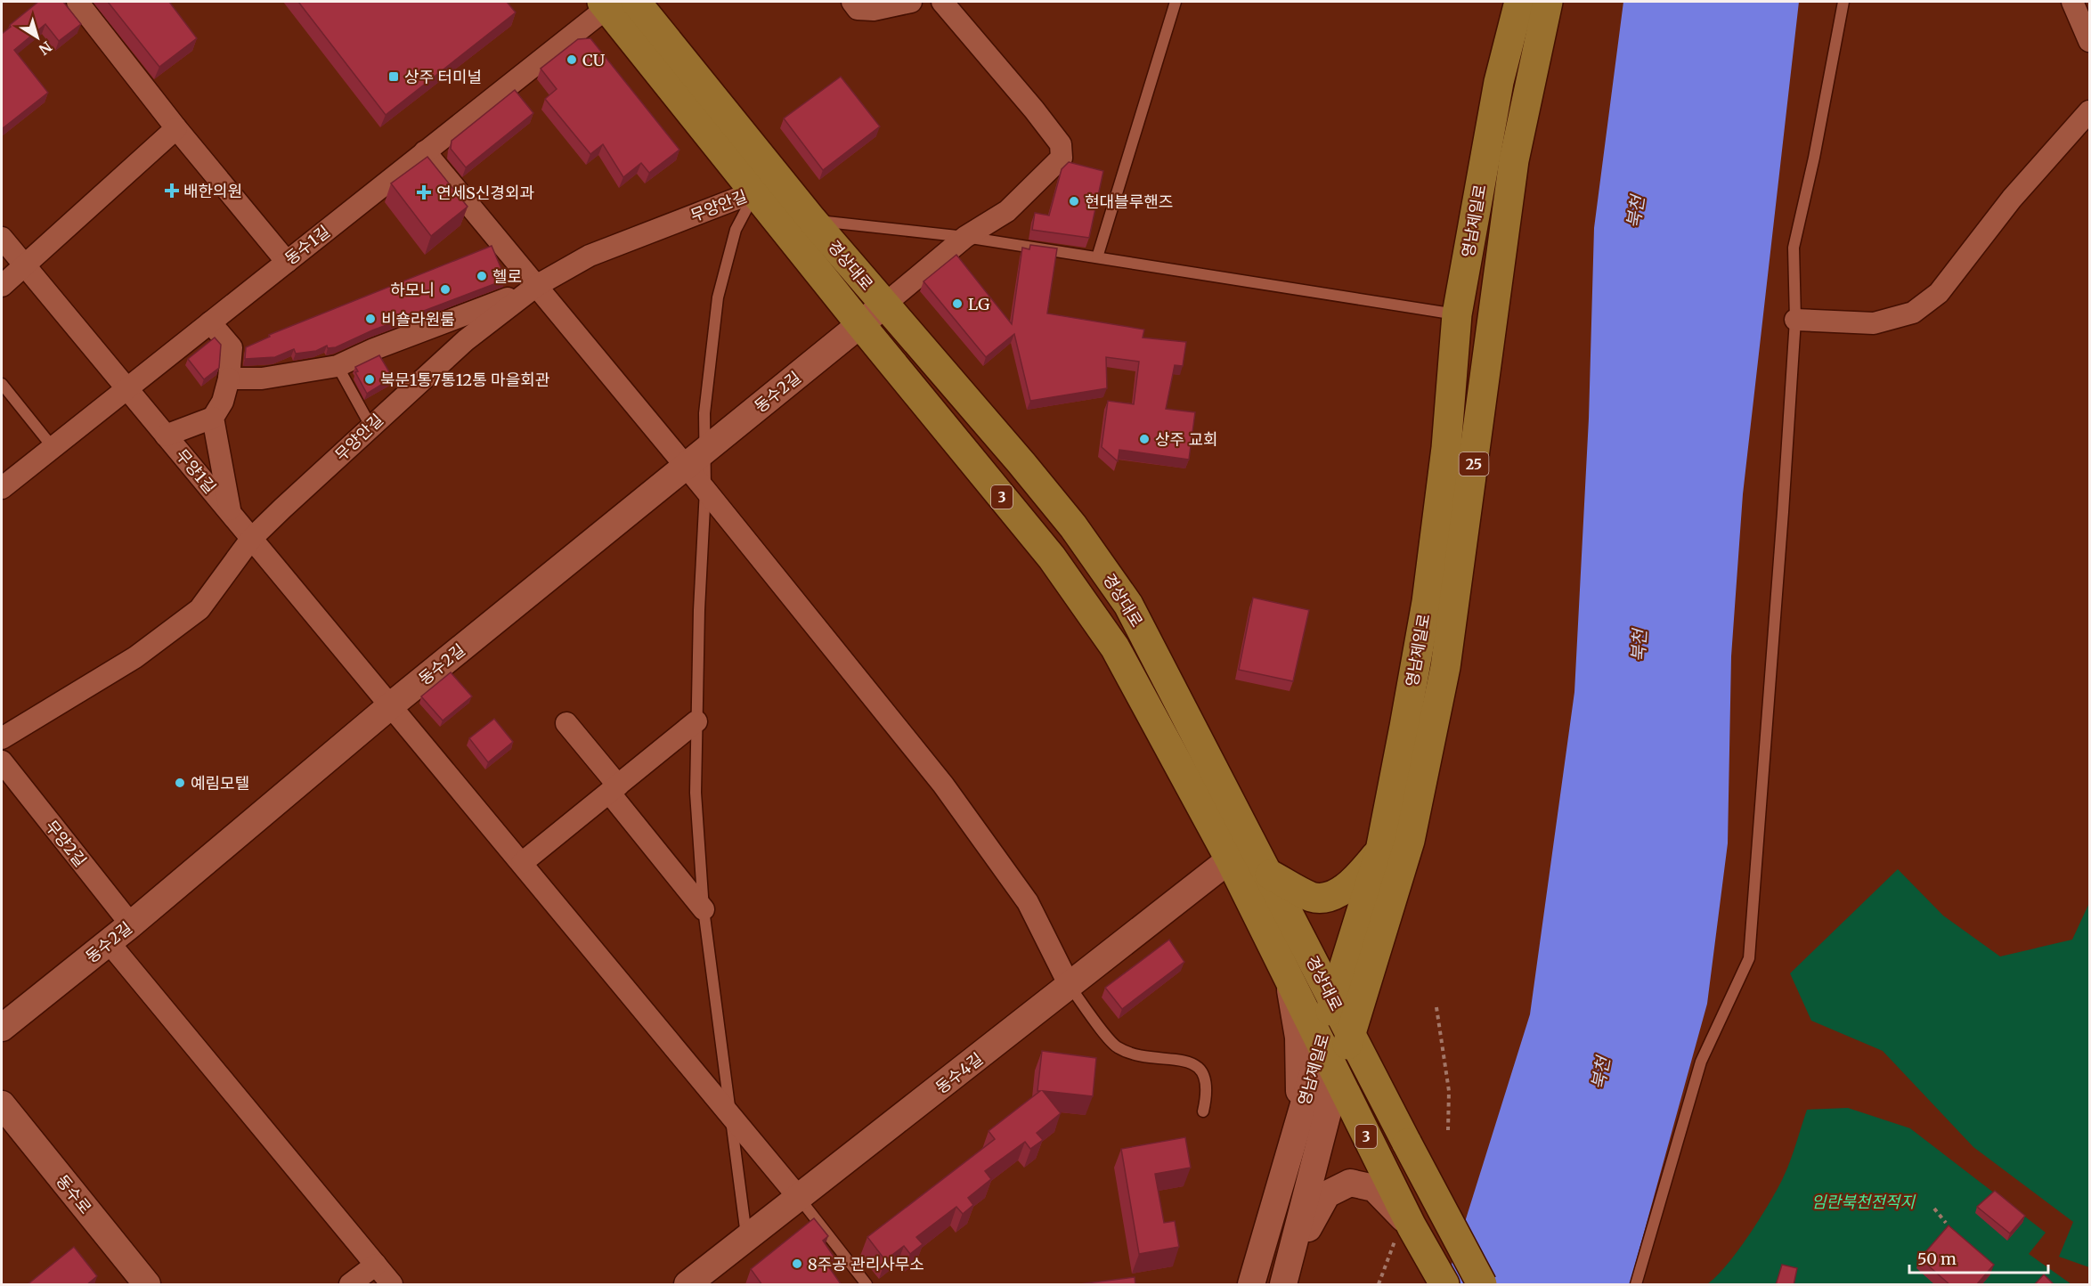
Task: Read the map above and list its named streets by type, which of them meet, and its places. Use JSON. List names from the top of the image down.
{
  "streets": {
    "main road": [
      "영남제일로",
      "경상대로",
      "25",
      "3"
    ],
    "street": [
      "무양안길",
      "동수1길",
      "동수2길",
      "무양1길",
      "무양2길",
      "동수4길",
      "동수로"
    ]
  },
  "crossings": [
    ["무양안길", "경상대로"],
    ["무양안길", "무양1길"],
    ["영남제일로", "경상대로"],
    ["동수1길", "경상대로"],
    ["동수1길", "무양1길"],
    ["경상대로", "동수2길"],
    ["경상대로", "동수4길"],
    ["동수2길", "무양1길"],
    ["동수2길", "무양2길"],
    ["무양1길", "동수4길"]
  ],
  "water": ["북천"],
  "parks": ["임란북천전적지"],
  "places": {
    "other": [
      "CU",
      "현대블루핸즈",
      "헬로",
      "하모니",
      "LG",
      "비숄라원룸",
      "북문1통7통12통 마을회관",
      "상주 교회",
      "예림모텔",
      "8주공 관리사무소"
    ],
    "transit": ["상주 터미널"],
    "health": ["배한의원", "연세S신경외과"]
  },
  "scale_bar": "50 m",
  "north": "bottom right"
}
